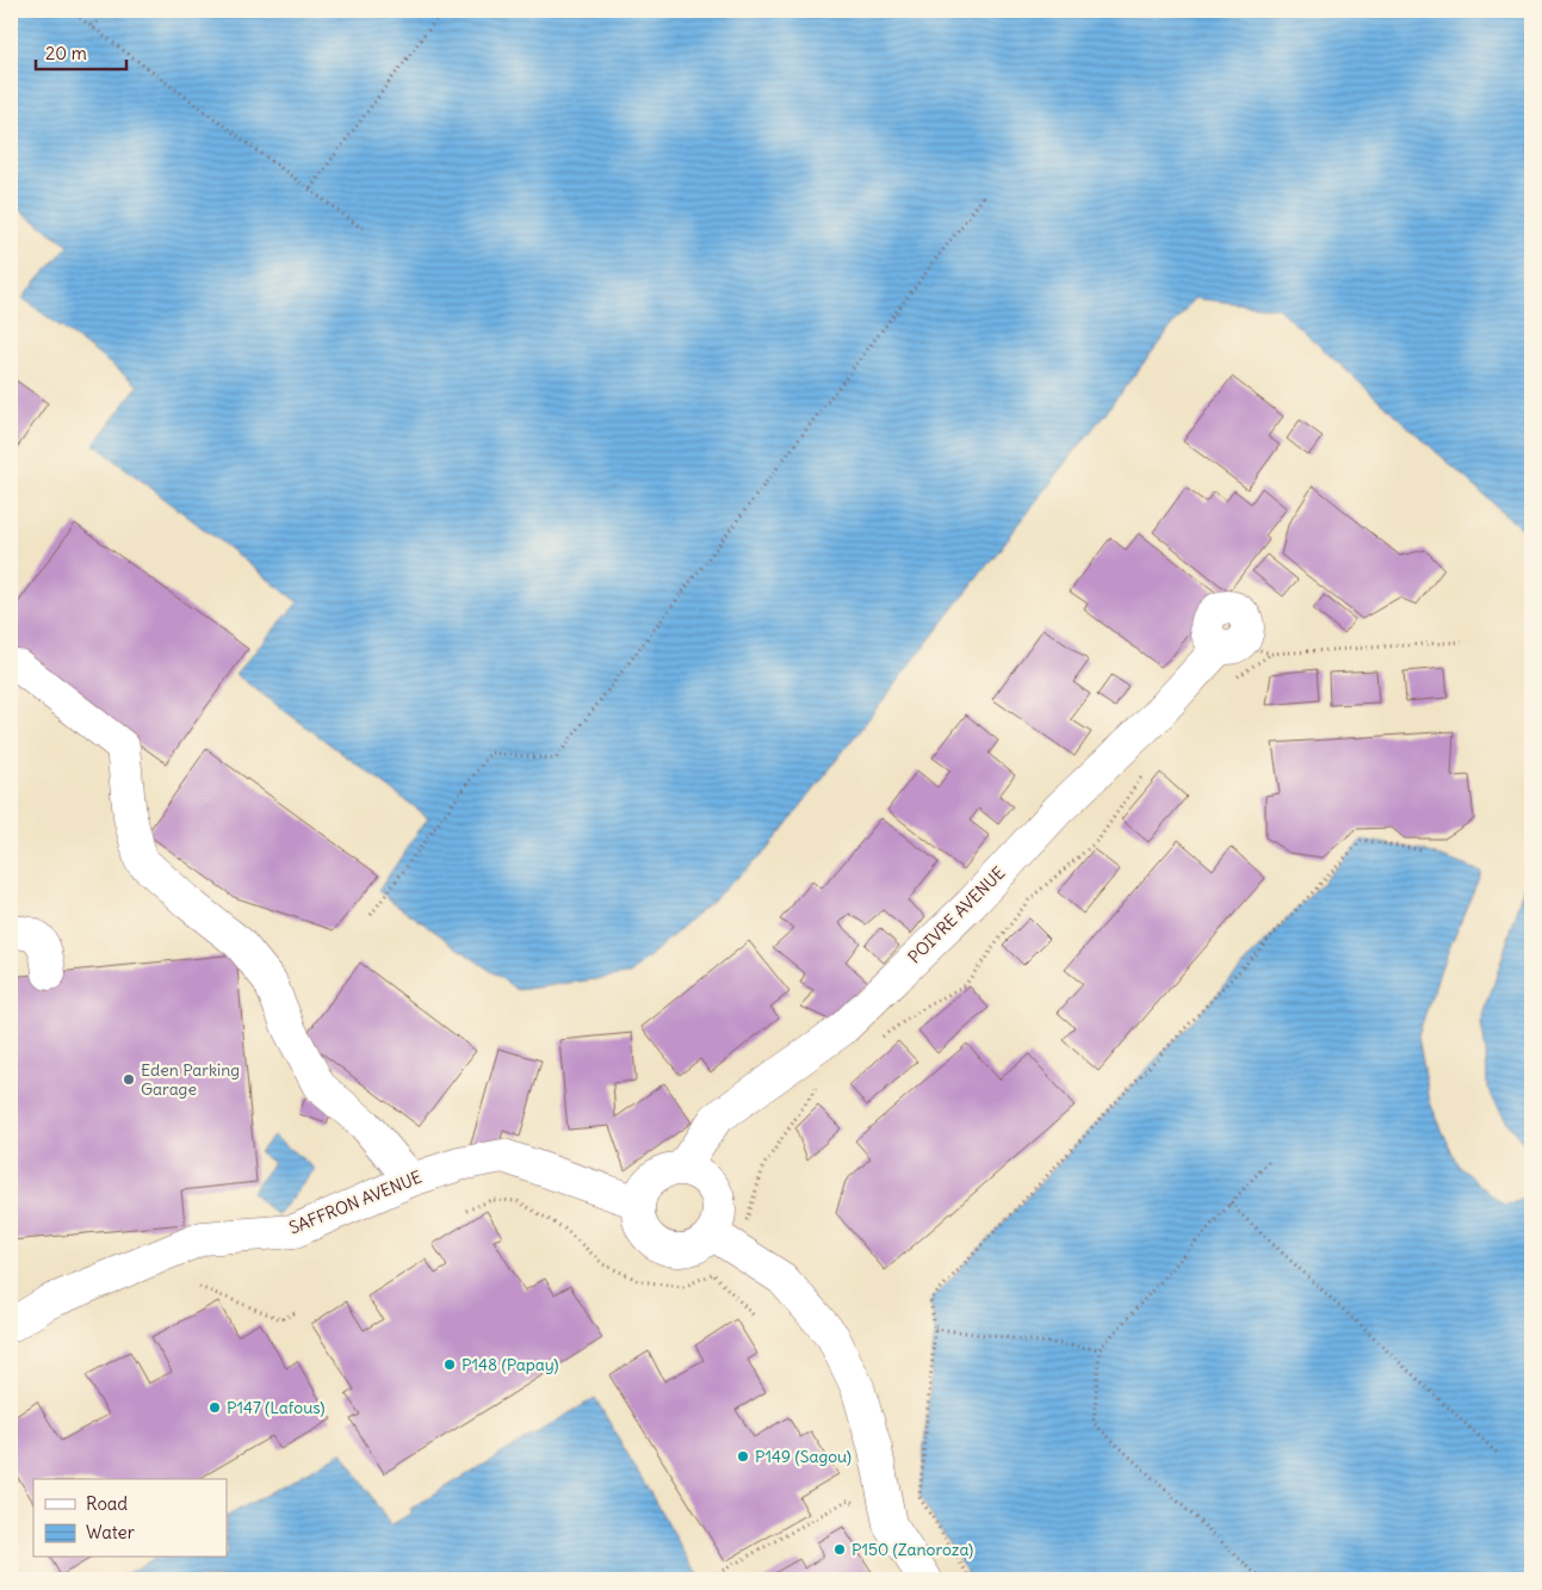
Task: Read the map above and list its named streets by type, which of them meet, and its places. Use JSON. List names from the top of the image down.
{
  "streets": {
    "street": ["POIVRE AVENUE", "SAFFRON AVENUE"]
  },
  "crossings": [
    ["POIVRE AVENUE", "SAFFRON AVENUE"]
  ],
  "places": [
    "Eden Parking Garage",
    "P148 (Papay)",
    "P147 (Lafous)",
    "P149 (Sagou)",
    "P150 (Zanoroza)"
  ],
  "legend": ["Road", "Water"],
  "scale_bar": "20 m"
}
